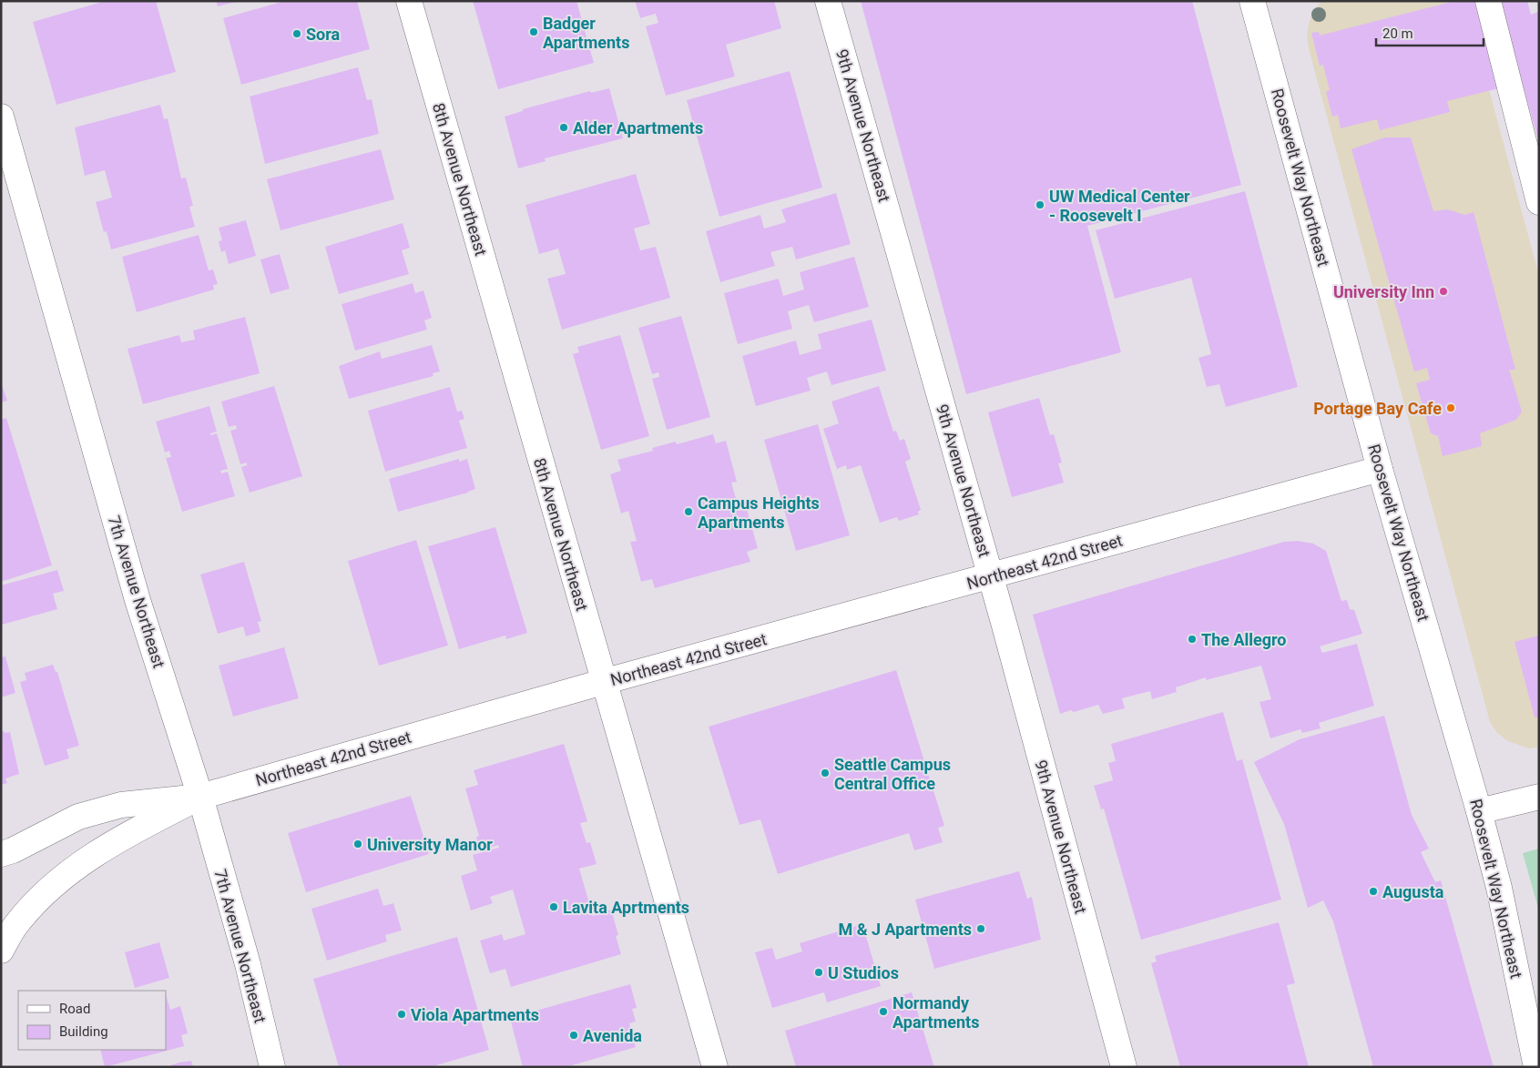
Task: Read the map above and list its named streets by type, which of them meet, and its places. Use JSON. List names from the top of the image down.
{
  "streets": {
    "main road": [
      "9th Avenue Northeast",
      "Roosevelt Way Northeast",
      "8th Avenue Northeast",
      "Northeast 42nd Street",
      "7th Avenue Northeast"
    ]
  },
  "crossings": [
    ["9th Avenue Northeast", "Northeast 42nd Street"],
    ["Roosevelt Way Northeast", "Northeast 42nd Street"],
    ["8th Avenue Northeast", "Northeast 42nd Street"],
    ["Northeast 42nd Street", "7th Avenue Northeast"]
  ],
  "places": [
    "Badger Apartments",
    "Sora",
    "Alder Apartments",
    "UW Medical Center - Roosevelt I",
    "University Inn",
    "Portage Bay Cafe",
    "Campus Heights Apartments",
    "The Allegro",
    "Seattle Campus Central Office",
    "University Manor",
    "Augusta",
    "Lavita Aprtments",
    "M & J Apartments",
    "U Studios",
    "Normandy Apartments",
    "Viola Apartments",
    "Avenida"
  ],
  "legend": ["Road", "Building"],
  "scale_bar": "20 m"
}
